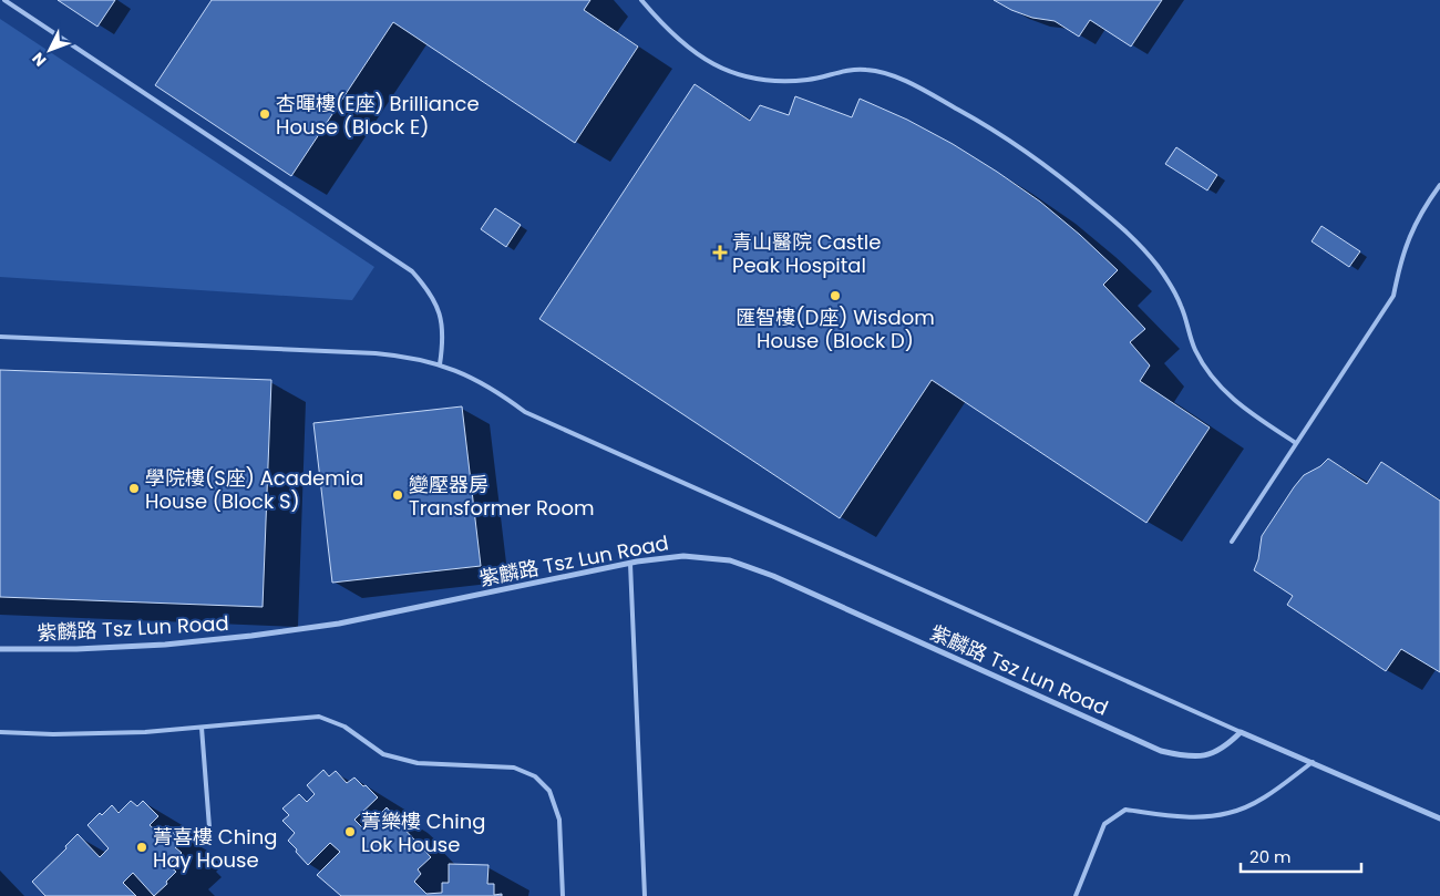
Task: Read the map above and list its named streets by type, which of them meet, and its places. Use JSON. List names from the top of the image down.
{
  "streets": {
    "street": ["紫麟路 Tsz Lun Road"]
  },
  "places": {
    "other": [
      "杏暉樓(E座) Brilliance House (Block E)",
      "匯智樓(D座) Wisdom House (Block D)",
      "學院樓(S座) Academia House (Block S)",
      "變壓器房 Transformer Room",
      "菁樂樓 Ching Lok House",
      "菁喜樓 Ching Hay House"
    ],
    "health": ["青山醫院 Castle Peak Hospital"]
  },
  "scale_bar": "20 m",
  "north": "bottom left"
}
